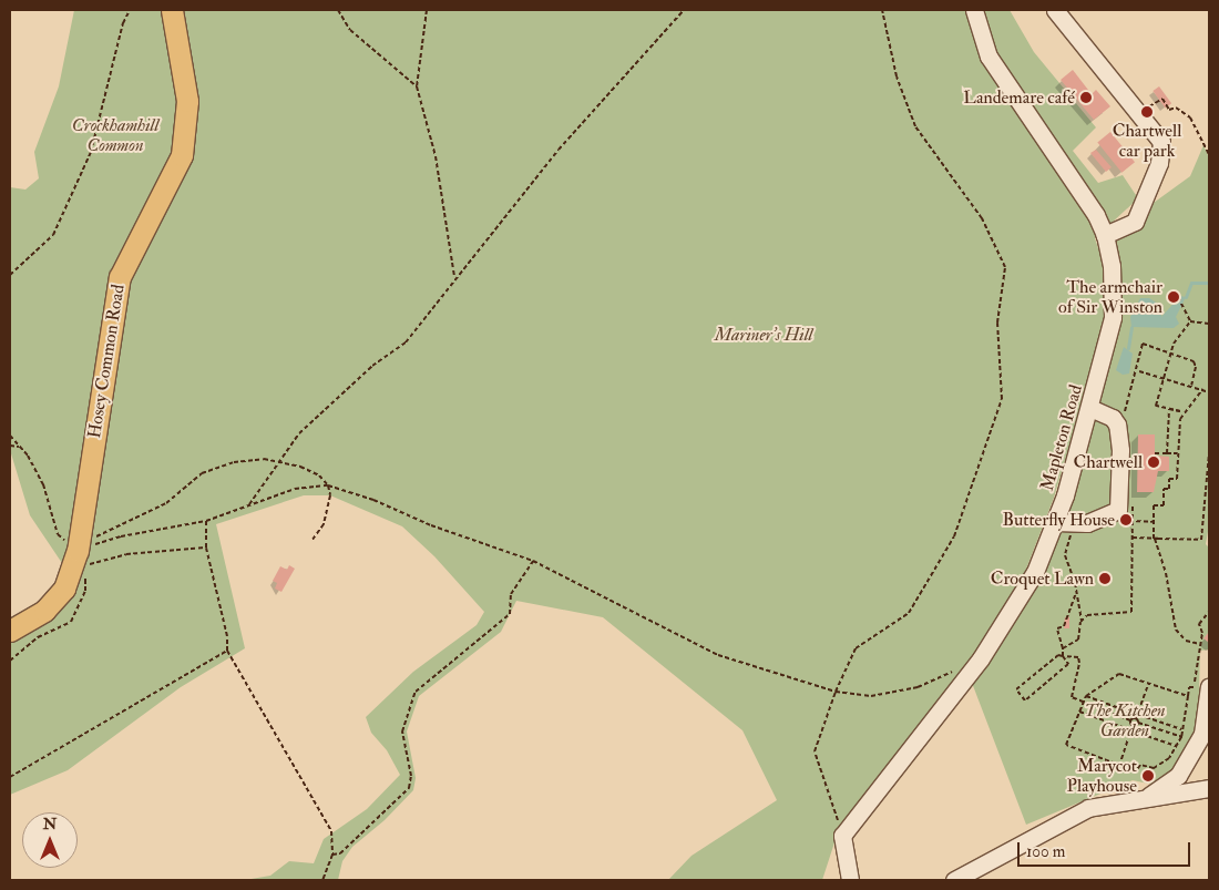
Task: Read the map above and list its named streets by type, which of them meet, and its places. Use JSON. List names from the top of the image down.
{
  "streets": {
    "main road": ["Hosey Common Road"],
    "street": ["Mapleton Road"]
  },
  "parks": ["Crockhamhill Common", "Mariner's Hill", "The Kitchen Garden"],
  "places": [
    "Landemare café",
    "Chartwell car park",
    "The armchair of Sir Winston",
    "Chartwell",
    "Butterfly House",
    "Croquet Lawn",
    "Marycot Playhouse"
  ],
  "scale_bar": "100 m",
  "north": "top"
}
